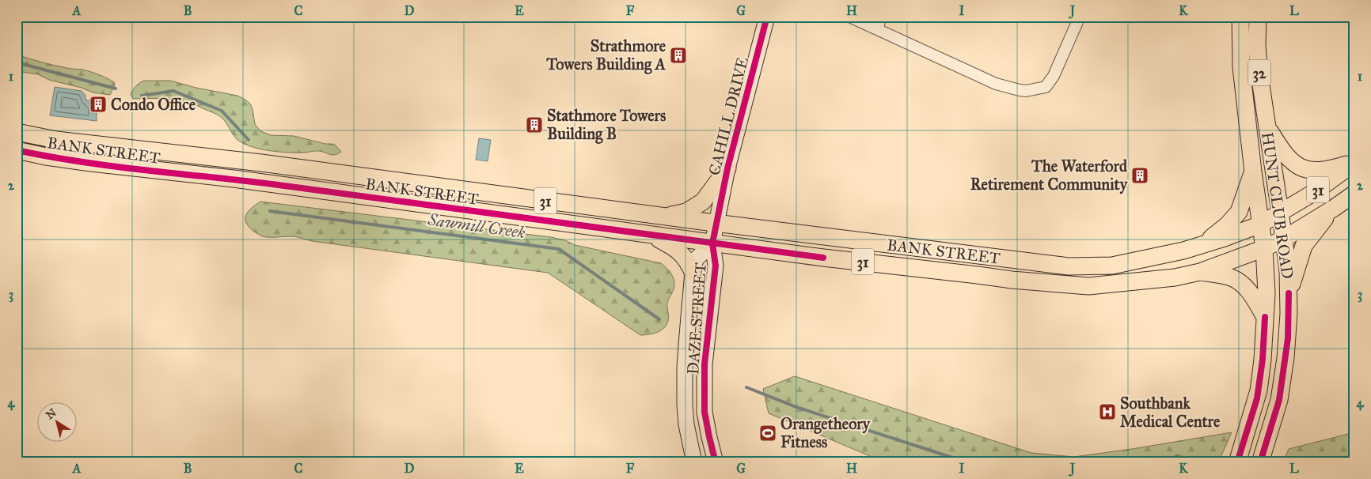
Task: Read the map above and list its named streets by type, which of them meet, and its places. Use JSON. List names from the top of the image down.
{
  "streets": {
    "main road": [
      "32",
      "BANK STREET",
      "31",
      "HUNT CLUB ROAD"
    ],
    "street": ["CAHILL DRIVE", "DAZE STREET"]
  },
  "crossings": [
    ["CAHILL DRIVE", "BANK STREET"],
    ["CAHILL DRIVE", "DAZE STREET"],
    ["BANK STREET", "HUNT CLUB ROAD"],
    ["BANK STREET", "DAZE STREET"]
  ],
  "water": ["Sawmill Creek"],
  "places": {
    "building": [
      "Strathmore Towers Building A",
      "Condo Office",
      "Stathmore Towers Building B",
      "The Waterford Retirement Community"
    ],
    "hospital": ["Southbank Medical Centre"],
    "sports": ["Orangetheory Fitness"]
  },
  "north": "top left",
  "grid": {
    "columns": [
      "A",
      "B",
      "C",
      "D",
      "E",
      "F",
      "G",
      "H",
      "I",
      "J",
      "K",
      "L"
    ],
    "rows": [
      "1",
      "2",
      "3",
      "4"
    ]
  }
}
